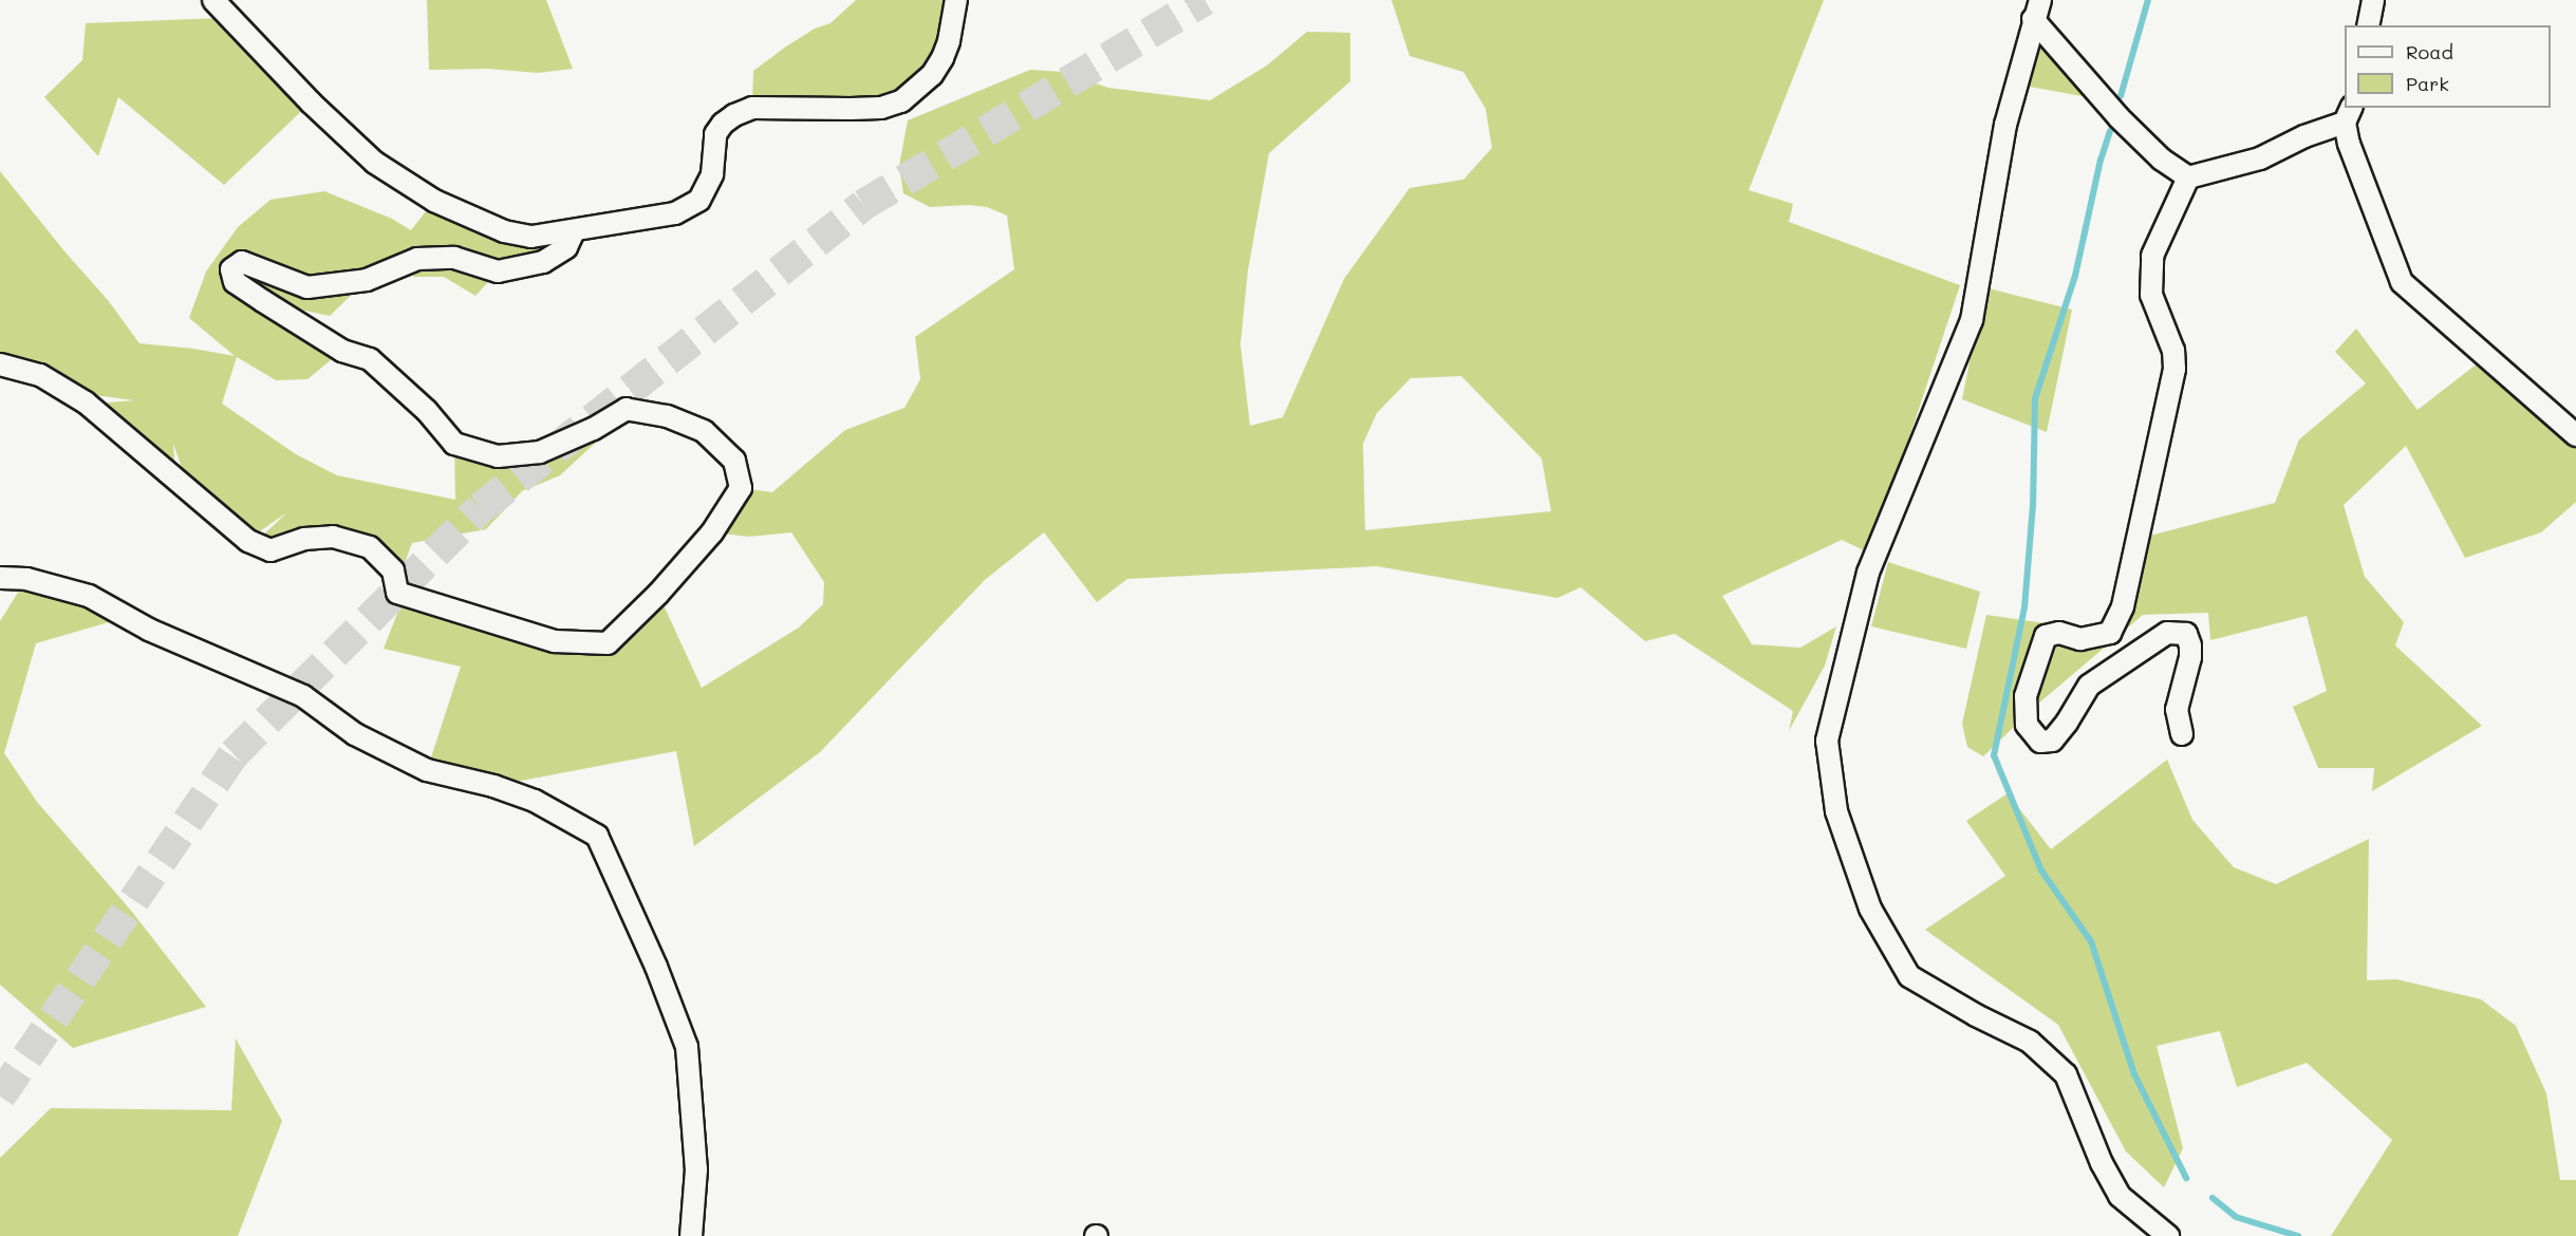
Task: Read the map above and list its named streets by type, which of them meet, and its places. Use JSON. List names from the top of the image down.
{
  "legend": ["Road", "Park"]
}
